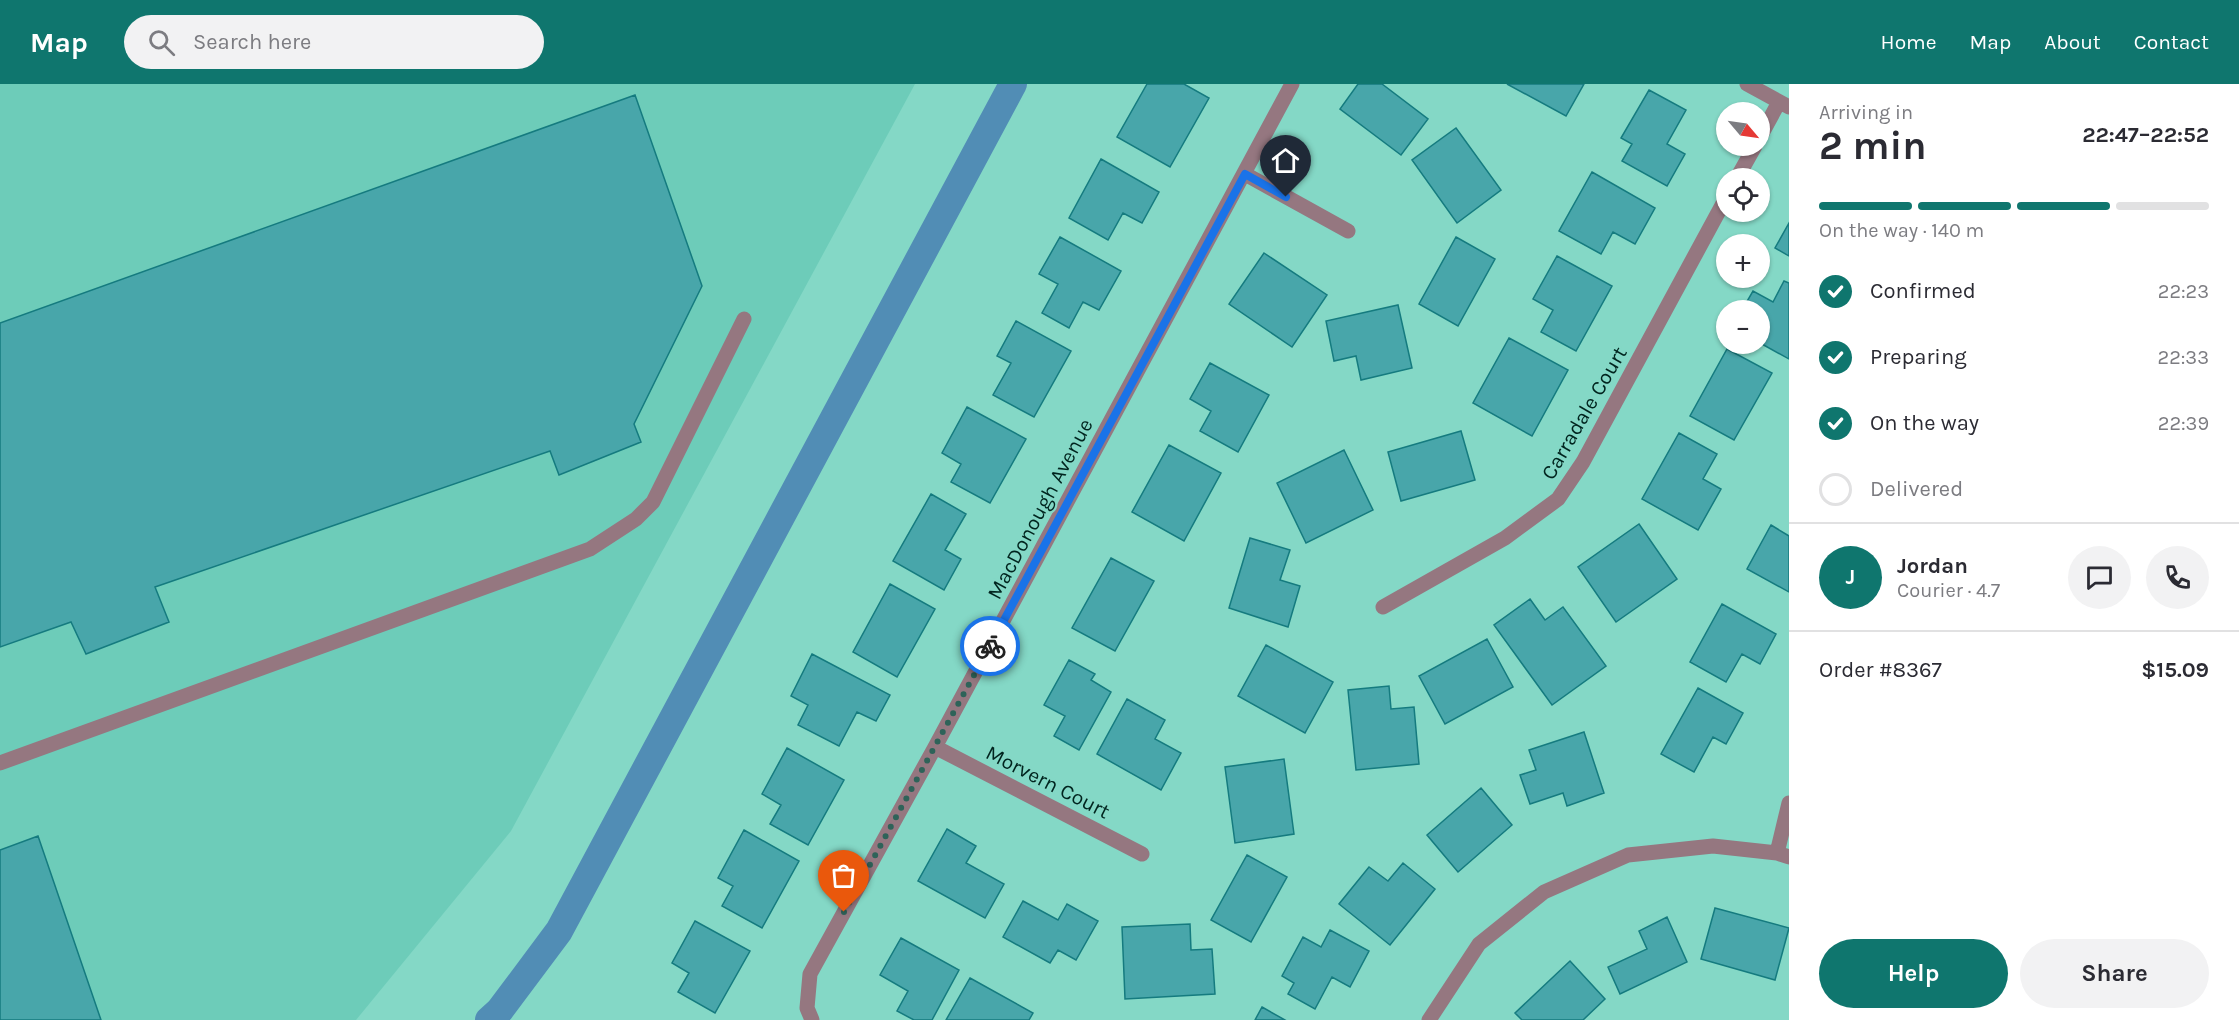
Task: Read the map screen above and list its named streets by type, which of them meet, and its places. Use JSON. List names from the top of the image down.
{
  "streets": {
    "street": ["Carradale Court", "MacDonough Avenue", "Morvern Court"]
  },
  "crossings": [
    ["MacDonough Avenue", "Morvern Court"]
  ],
  "north": "bottom right",
  "page": {
    "header": "Map",
    "search": "Search here",
    "nav": [
      "Home",
      "Map",
      "About",
      "Contact"
    ],
    "heading": ["2 min", "Arriving in", "22:47–22:52"],
    "panel": [
      "Jordan",
      "Courier · 4.7",
      "Order #8367",
      "$15.09"
    ],
    "map_buttons": ["+", "−"],
    "bar": "On the way · 140 m",
    "list": [
      ["Confirmed", "22:23"],
      ["Preparing", "22:33"],
      ["On the way", "22:39"],
      "Delivered"
    ],
    "round": "J",
    "buttons": ["Help", "Share"]
  }
}
